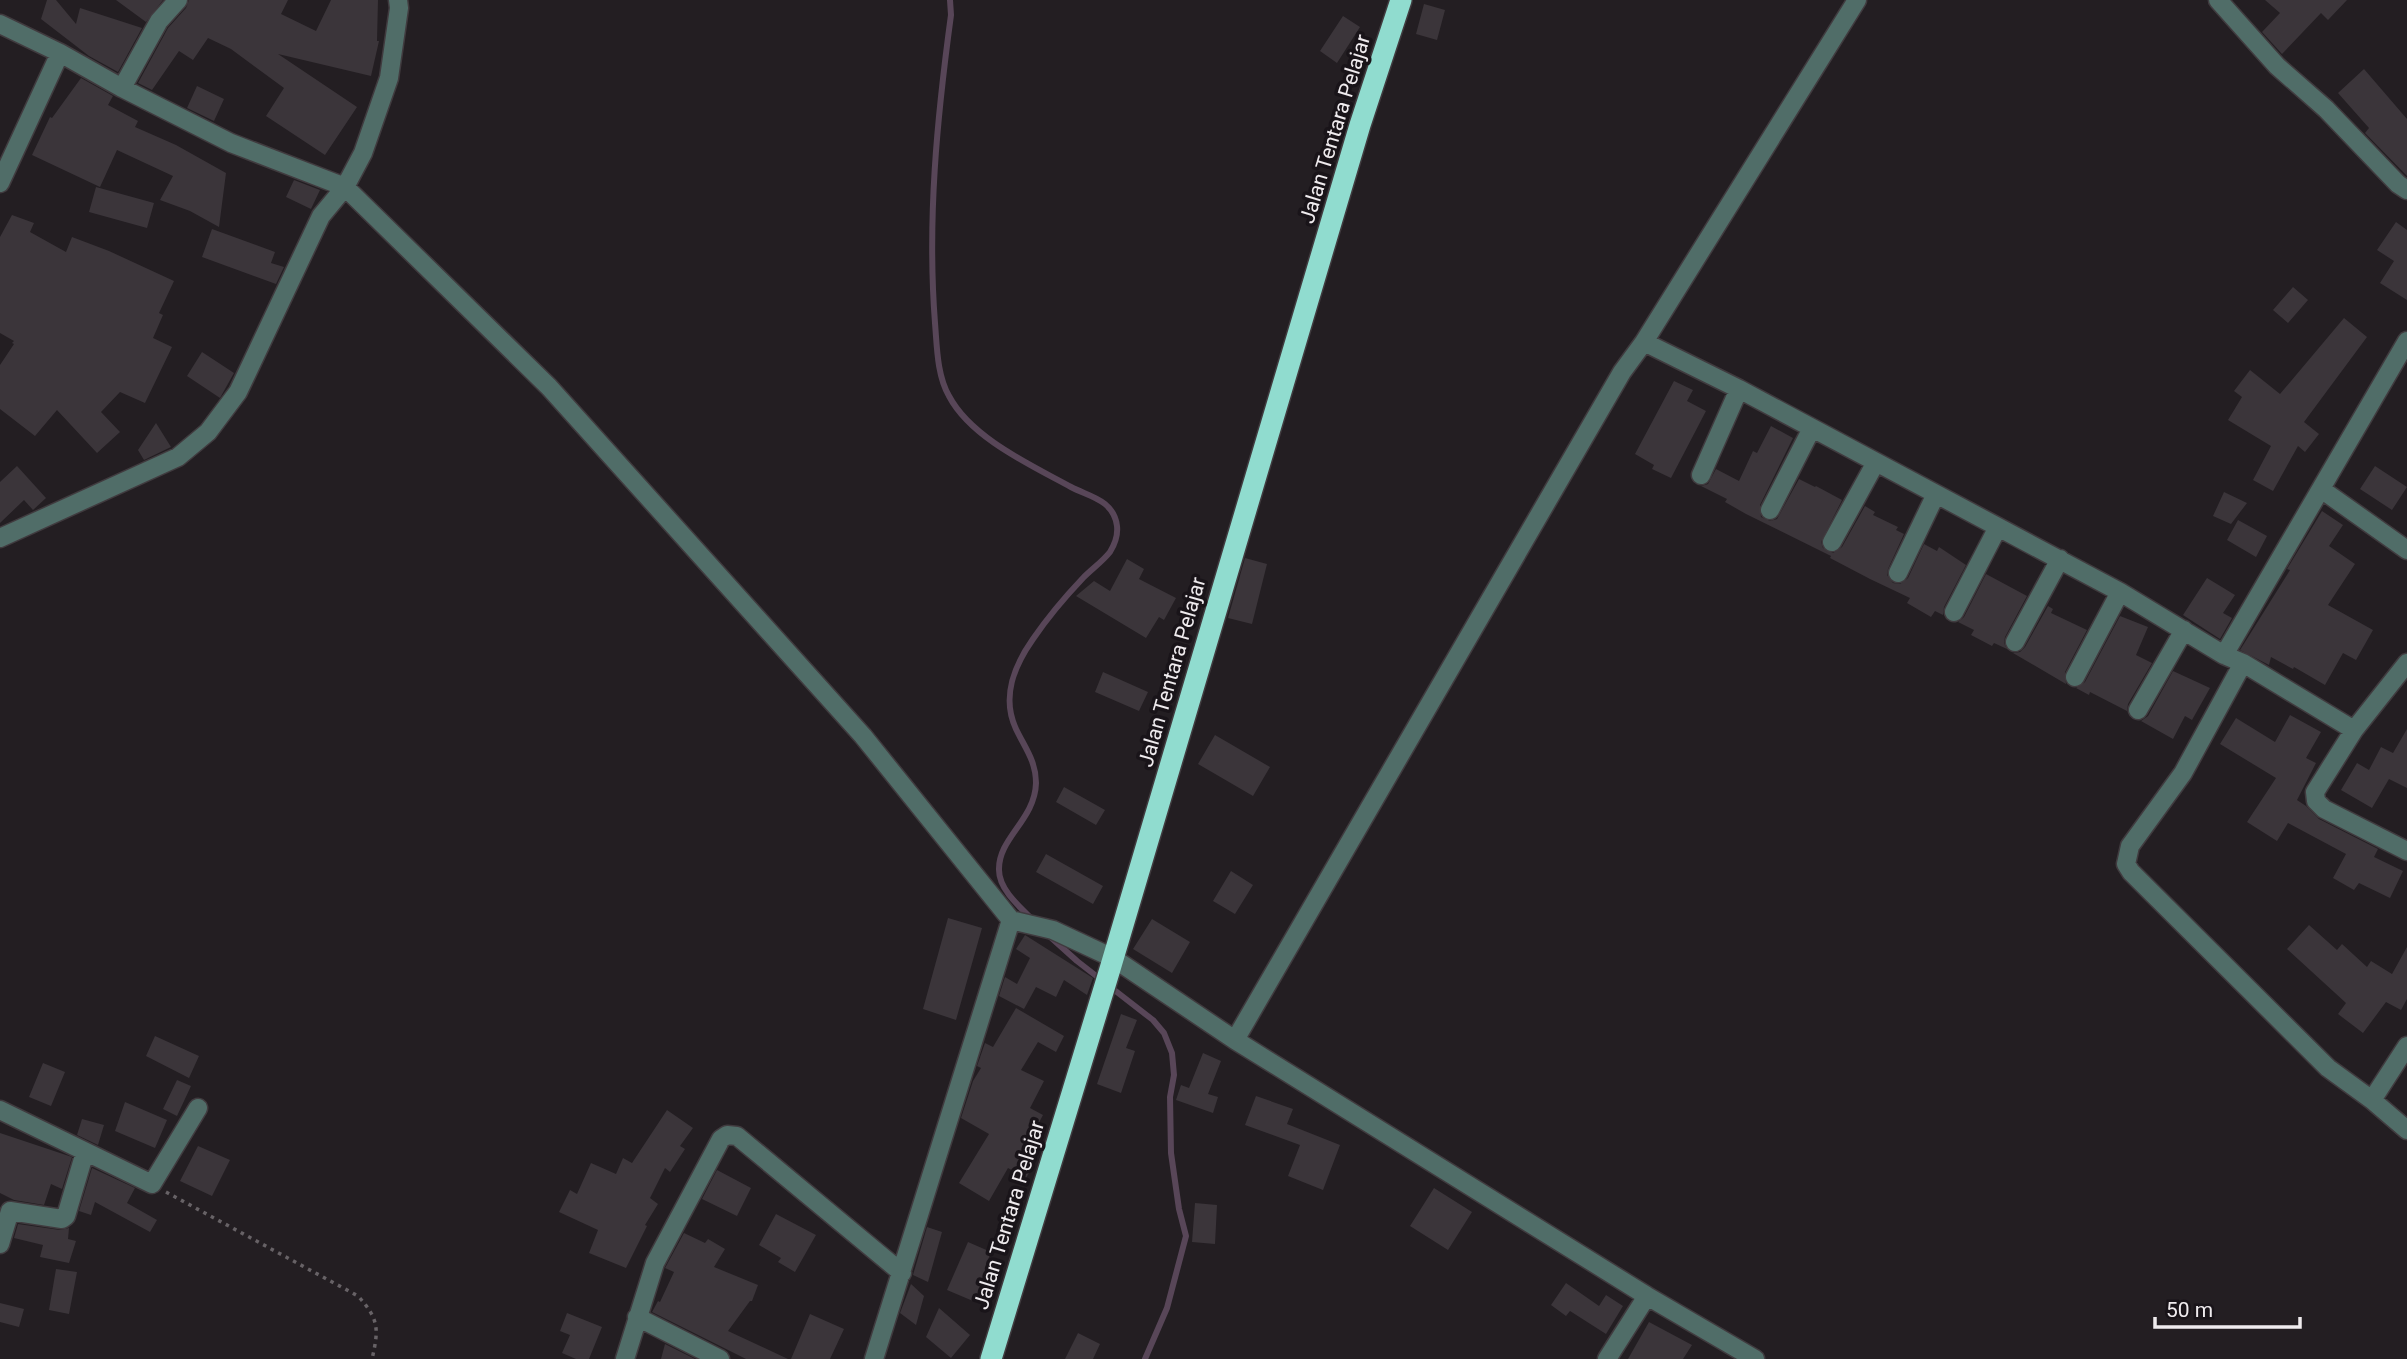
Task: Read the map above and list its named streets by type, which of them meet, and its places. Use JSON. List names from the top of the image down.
{
  "streets": {
    "highway": ["Jalan Tentara Pelajar"]
  },
  "scale_bar": "50 m"
}
